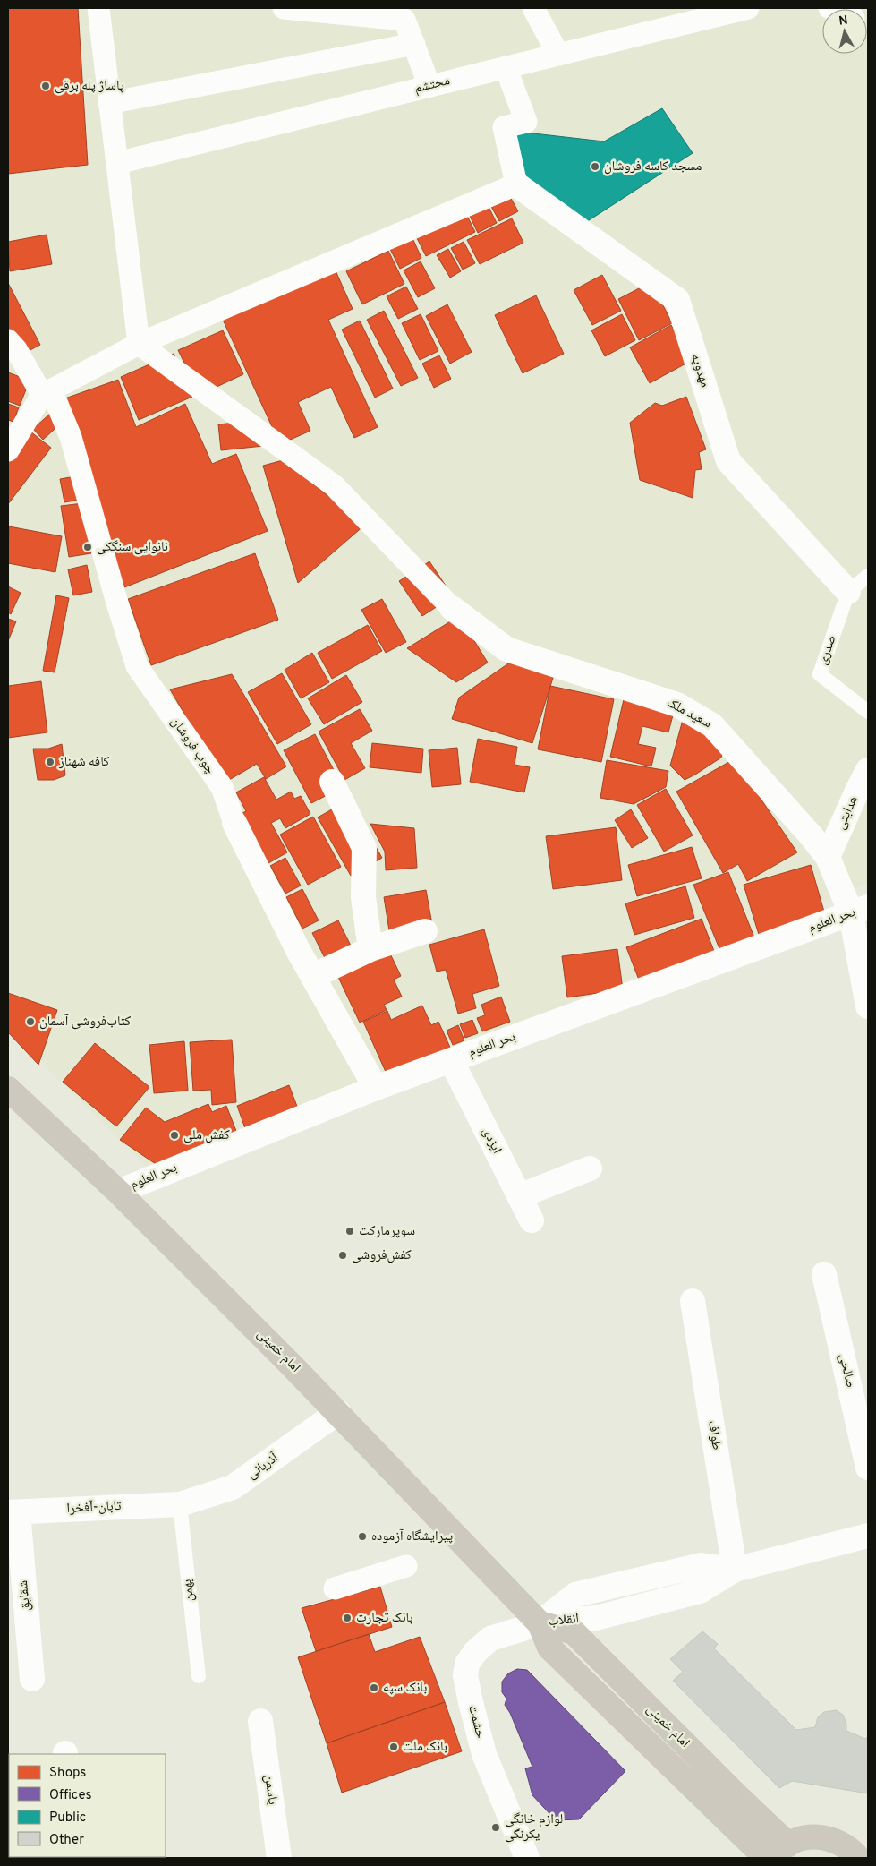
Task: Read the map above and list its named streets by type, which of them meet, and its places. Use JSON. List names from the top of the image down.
{
  "streets": {
    "main road": ["امام خمینی"],
    "street": [
      "محتشم",
      "مهدویه",
      "سعید ملک",
      "چوب فروشان",
      "هدایتی",
      "بحر العلوم",
      "ایزدی",
      "صالحی",
      "طواف",
      "آذربانی",
      "تابان-آفخرا",
      "شقایق",
      "انقلاب",
      "حشمت",
      "یاسمن"
    ],
    "lane": ["صدری", "بهمن"]
  },
  "crossings": [
    ["مهدویه", "صدری"],
    ["سعید ملک", "هدایتی"],
    ["سعید ملک", "بحر العلوم"],
    ["چوب فروشان", "بحر العلوم"],
    ["بحر العلوم", "ایزدی"],
    ["بحر العلوم", "امام خمینی"],
    ["امام خمینی", "آذربانی"],
    ["امام خمینی", "انقلاب"],
    ["امام خمینی", "حشمت"],
    ["طواف", "انقلاب"],
    ["آذربانی", "تابان-آفخرا"],
    ["آذربانی", "بهمن"],
    ["تابان-آفخرا", "بهمن"],
    ["تابان-آفخرا", "شقایق"],
    ["انقلاب", "حشمت"]
  ],
  "places": [
    "پاساژ پله برقی",
    "مسجد کاسه فروشان",
    "نانوایی سنگکی",
    "کافه شهناز",
    "کتاب‌فروشی آسمان",
    "کفش ملی",
    "سوپرمارکت",
    "کفش‌فروشی",
    "پیرایشگاه آزموده",
    "بانک تجارت",
    "بانک سپه",
    "بانک ملت",
    "لوازم خانگی یکرنگی"
  ],
  "legend": [
    "Shops",
    "Offices",
    "Public",
    "Other"
  ],
  "north": "top"
}
